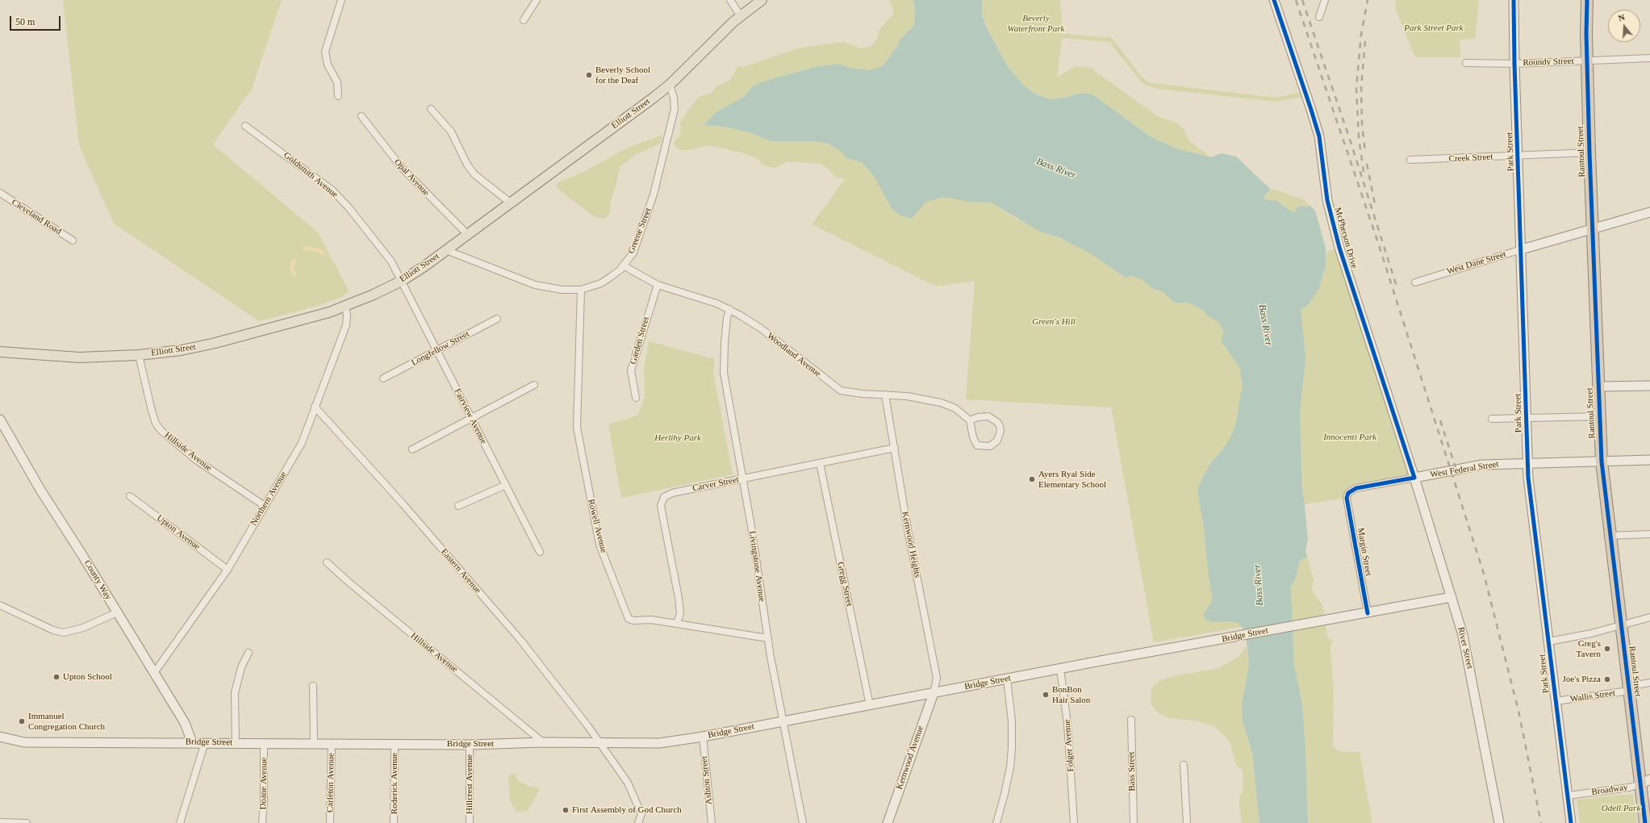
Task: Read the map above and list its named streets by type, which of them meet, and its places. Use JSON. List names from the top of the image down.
{
  "streets": {
    "highway": ["Rantoul Street"],
    "main road": ["Elliott Street"],
    "street": [
      "Roundy Street",
      "Park Street",
      "Creek Street",
      "Goldsmith Avenue",
      "Opal Avenue",
      "Cleveland Road",
      "Greene Street",
      "McPherson Drive",
      "West Dane Street",
      "Garden Street",
      "Longfellow Street",
      "Woodland Avenue",
      "Fairview Avenue",
      "Hillside Avenue",
      "West Federal Street",
      "Carver Street",
      "Northern Avenue",
      "Rowell Avenue",
      "Upton Avenue",
      "Kernwood Heights",
      "Margin Street",
      "Livingstone Avenue",
      "Eastern Avenue",
      "County Way",
      "Gregg Street",
      "Bridge Street",
      "River Street",
      "Wallis Street",
      "Folger Avenue",
      "Kernwood Avenue",
      "Bass Street",
      "Ashton Street",
      "Carleton Avenue",
      "Doane Avenue",
      "Roderick Avenue",
      "Hillcrest Avenue",
      "Broadway"
    ]
  },
  "crossings": [
    ["Roundy Street", "Park Street"],
    ["Roundy Street", "Rantoul Street"],
    ["Elliott Street", "Goldsmith Avenue"],
    ["Elliott Street", "Opal Avenue"],
    ["Elliott Street", "Greene Street"],
    ["Elliott Street", "Fairview Avenue"],
    ["Elliott Street", "Hillside Avenue"],
    ["Elliott Street", "Northern Avenue"],
    ["Park Street", "Creek Street"],
    ["Park Street", "West Dane Street"],
    ["Park Street", "West Federal Street"],
    ["Park Street", "Wallis Street"],
    ["Park Street", "Broadway"],
    ["Rantoul Street", "Creek Street"],
    ["Rantoul Street", "West Dane Street"],
    ["Rantoul Street", "West Federal Street"],
    ["Rantoul Street", "Wallis Street"],
    ["Rantoul Street", "Broadway"],
    ["Goldsmith Avenue", "Fairview Avenue"],
    ["Greene Street", "Woodland Avenue"],
    ["Greene Street", "Rowell Avenue"],
    ["McPherson Drive", "West Federal Street"],
    ["McPherson Drive", "River Street"],
    ["Garden Street", "Woodland Avenue"],
    ["Longfellow Street", "Fairview Avenue"],
    ["Woodland Avenue", "Kernwood Heights"],
    ["Woodland Avenue", "Livingstone Avenue"],
    ["Hillside Avenue", "Northern Avenue"],
    ["Hillside Avenue", "Bridge Street"],
    ["West Federal Street", "Margin Street"],
    ["West Federal Street", "River Street"],
    ["Carver Street", "Rowell Avenue"],
    ["Carver Street", "Kernwood Heights"],
    ["Carver Street", "Livingstone Avenue"],
    ["Carver Street", "Gregg Street"],
    ["Northern Avenue", "Upton Avenue"],
    ["Northern Avenue", "Eastern Avenue"],
    ["Northern Avenue", "County Way"],
    ["Rowell Avenue", "Livingstone Avenue"],
    ["Kernwood Heights", "Bridge Street"],
    ["Kernwood Heights", "Kernwood Avenue"],
    ["Margin Street", "Bridge Street"],
    ["Livingstone Avenue", "Bridge Street"],
    ["Eastern Avenue", "Bridge Street"],
    ["County Way", "Bridge Street"],
    ["Gregg Street", "Bridge Street"],
    ["Bridge Street", "River Street"],
    ["Bridge Street", "Folger Avenue"],
    ["Bridge Street", "Kernwood Avenue"],
    ["Bridge Street", "Ashton Street"],
    ["Bridge Street", "Carleton Avenue"],
    ["Bridge Street", "Doane Avenue"],
    ["Bridge Street", "Roderick Avenue"],
    ["Bridge Street", "Hillcrest Avenue"]
  ],
  "water": ["Bass River"],
  "parks": [
    "Beverly Waterfront Park",
    "Park Street Park",
    "Green's Hill",
    "Innocenti Park",
    "Herlihy Park",
    "Odell Park"
  ],
  "places": [
    "Beverly School for the Deaf",
    "Ayers Ryal Side Elementary School",
    "Greg's Tavern",
    "Upton School",
    "Joe's Pizza",
    "BonBon Hair Salon",
    "Immanuel Congregation Church",
    "First Assembly of God Church"
  ],
  "scale_bar": "50 m",
  "north": "top"
}
